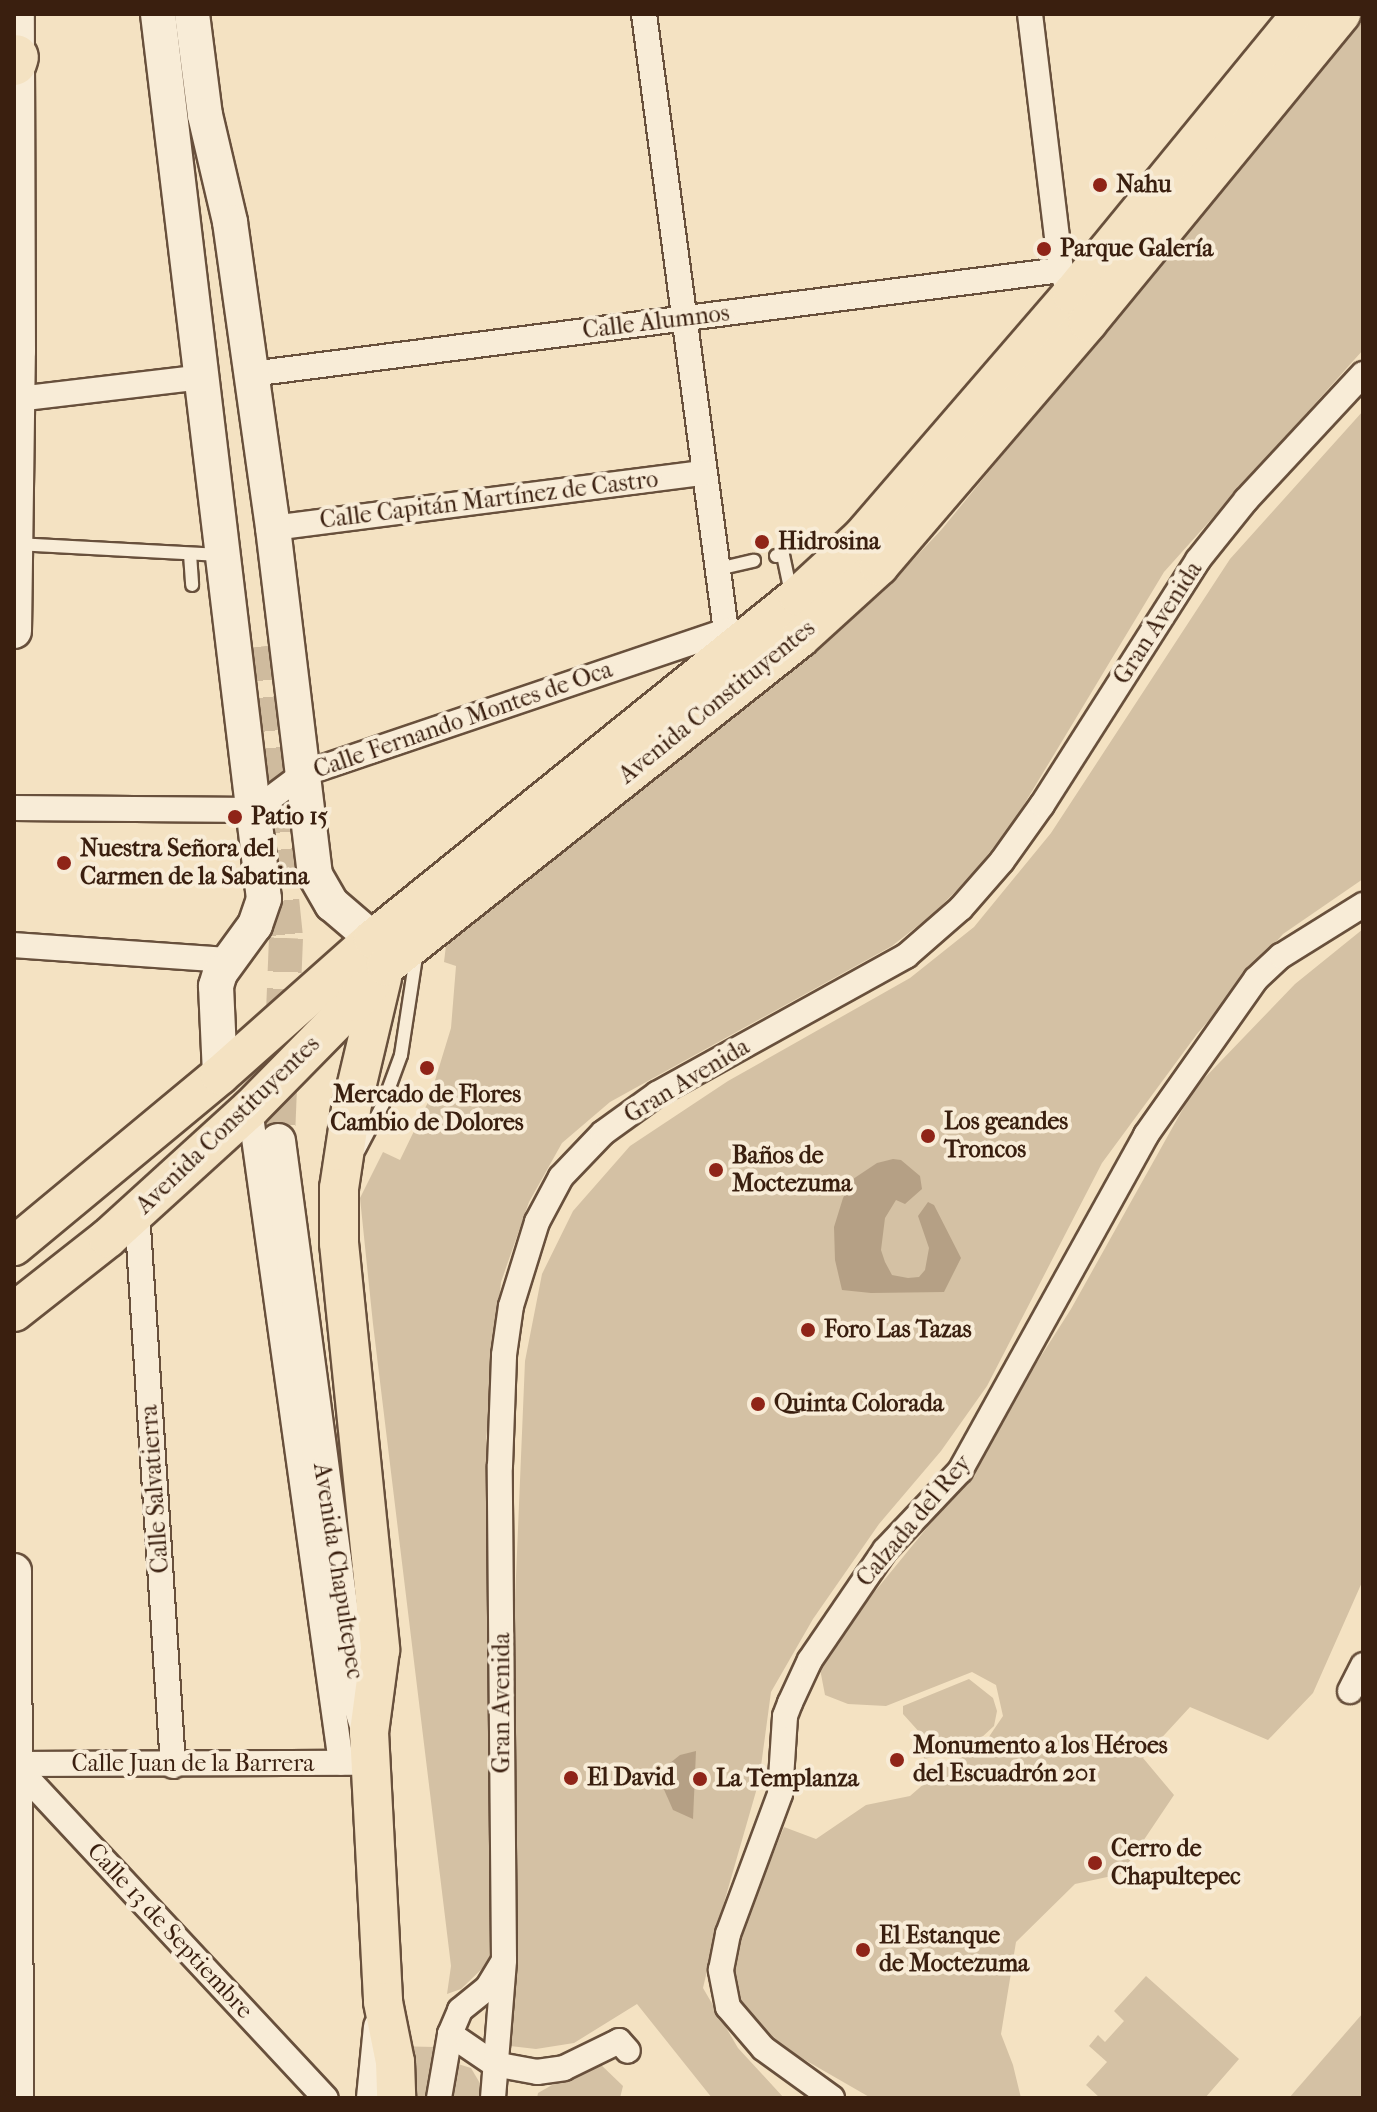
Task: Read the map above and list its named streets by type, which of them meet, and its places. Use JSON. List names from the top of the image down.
{
  "streets": {
    "main road": ["Avenida Constituyentes", "Avenida Chapultepec"],
    "street": [
      "Calle Alumnos",
      "Calle Capitán Martínez de Castro",
      "Gran Avenida",
      "Calle Fernando Montes de Oca",
      "Calle Salvatierra",
      "Calzada del Rey",
      "Calle Juan de la Barrera",
      "Calle 13 de Septiembre"
    ]
  },
  "crossings": [
    ["Calle Alumnos", "Avenida Constituyentes"],
    ["Avenida Constituyentes", "Calle Fernando Montes de Oca"],
    ["Avenida Constituyentes", "Calle Salvatierra"],
    ["Avenida Constituyentes", "Avenida Chapultepec"],
    ["Calle Salvatierra", "Calle Juan de la Barrera"],
    ["Avenida Chapultepec", "Calle Juan de la Barrera"],
    ["Calle Juan de la Barrera", "Calle 13 de Septiembre"]
  ],
  "places": [
    "Nahu",
    "Parque Galería",
    "Hidrosina",
    "Patio 15",
    "Nuestra Señora del Carmen de la Sabatina",
    "Mercado de Flores Cambio de Dolores",
    "Los geandes Troncos",
    "Baños de Moctezuma",
    "Foro Las Tazas",
    "Quinta Colorada",
    "Monumento a los Héroes del Escuadrón 201",
    "El David",
    "La Templanza",
    "Cerro de Chapultepec",
    "El Estanque de Moctezuma"
  ]
}
